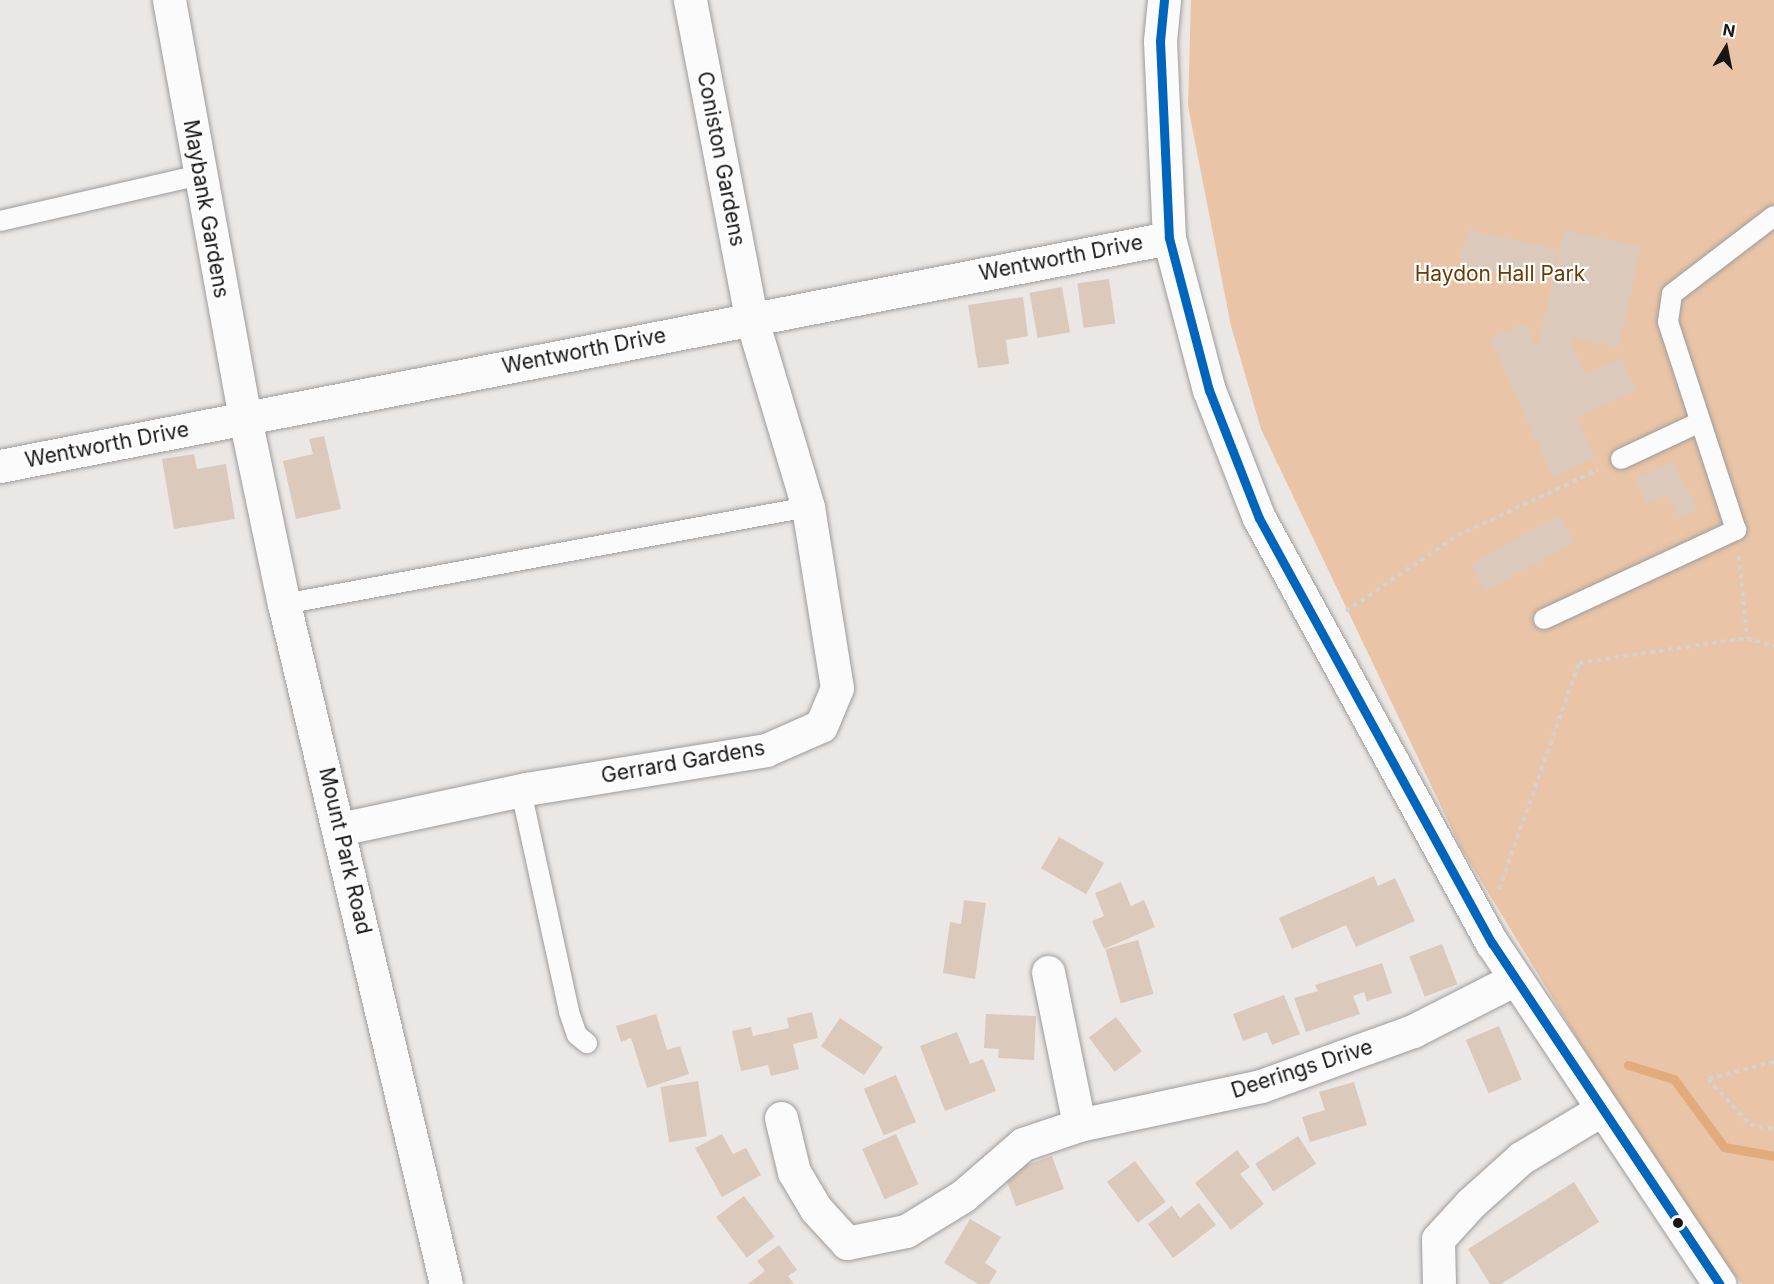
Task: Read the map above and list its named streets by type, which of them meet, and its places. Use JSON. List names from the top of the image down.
{
  "streets": {
    "street": [
      "Coniston Gardens",
      "Maybank Gardens",
      "Wentworth Drive",
      "Gerrard Gardens",
      "Mount Park Road",
      "Deerings Drive"
    ]
  },
  "crossings": [
    ["Coniston Gardens", "Wentworth Drive"],
    ["Coniston Gardens", "Gerrard Gardens"],
    ["Maybank Gardens", "Wentworth Drive"],
    ["Maybank Gardens", "Mount Park Road"],
    ["Wentworth Drive", "Gerrard Gardens"],
    ["Wentworth Drive", "Mount Park Road"],
    ["Gerrard Gardens", "Mount Park Road"]
  ],
  "parks": ["Haydon Hall Park"],
  "north": "top"
}
